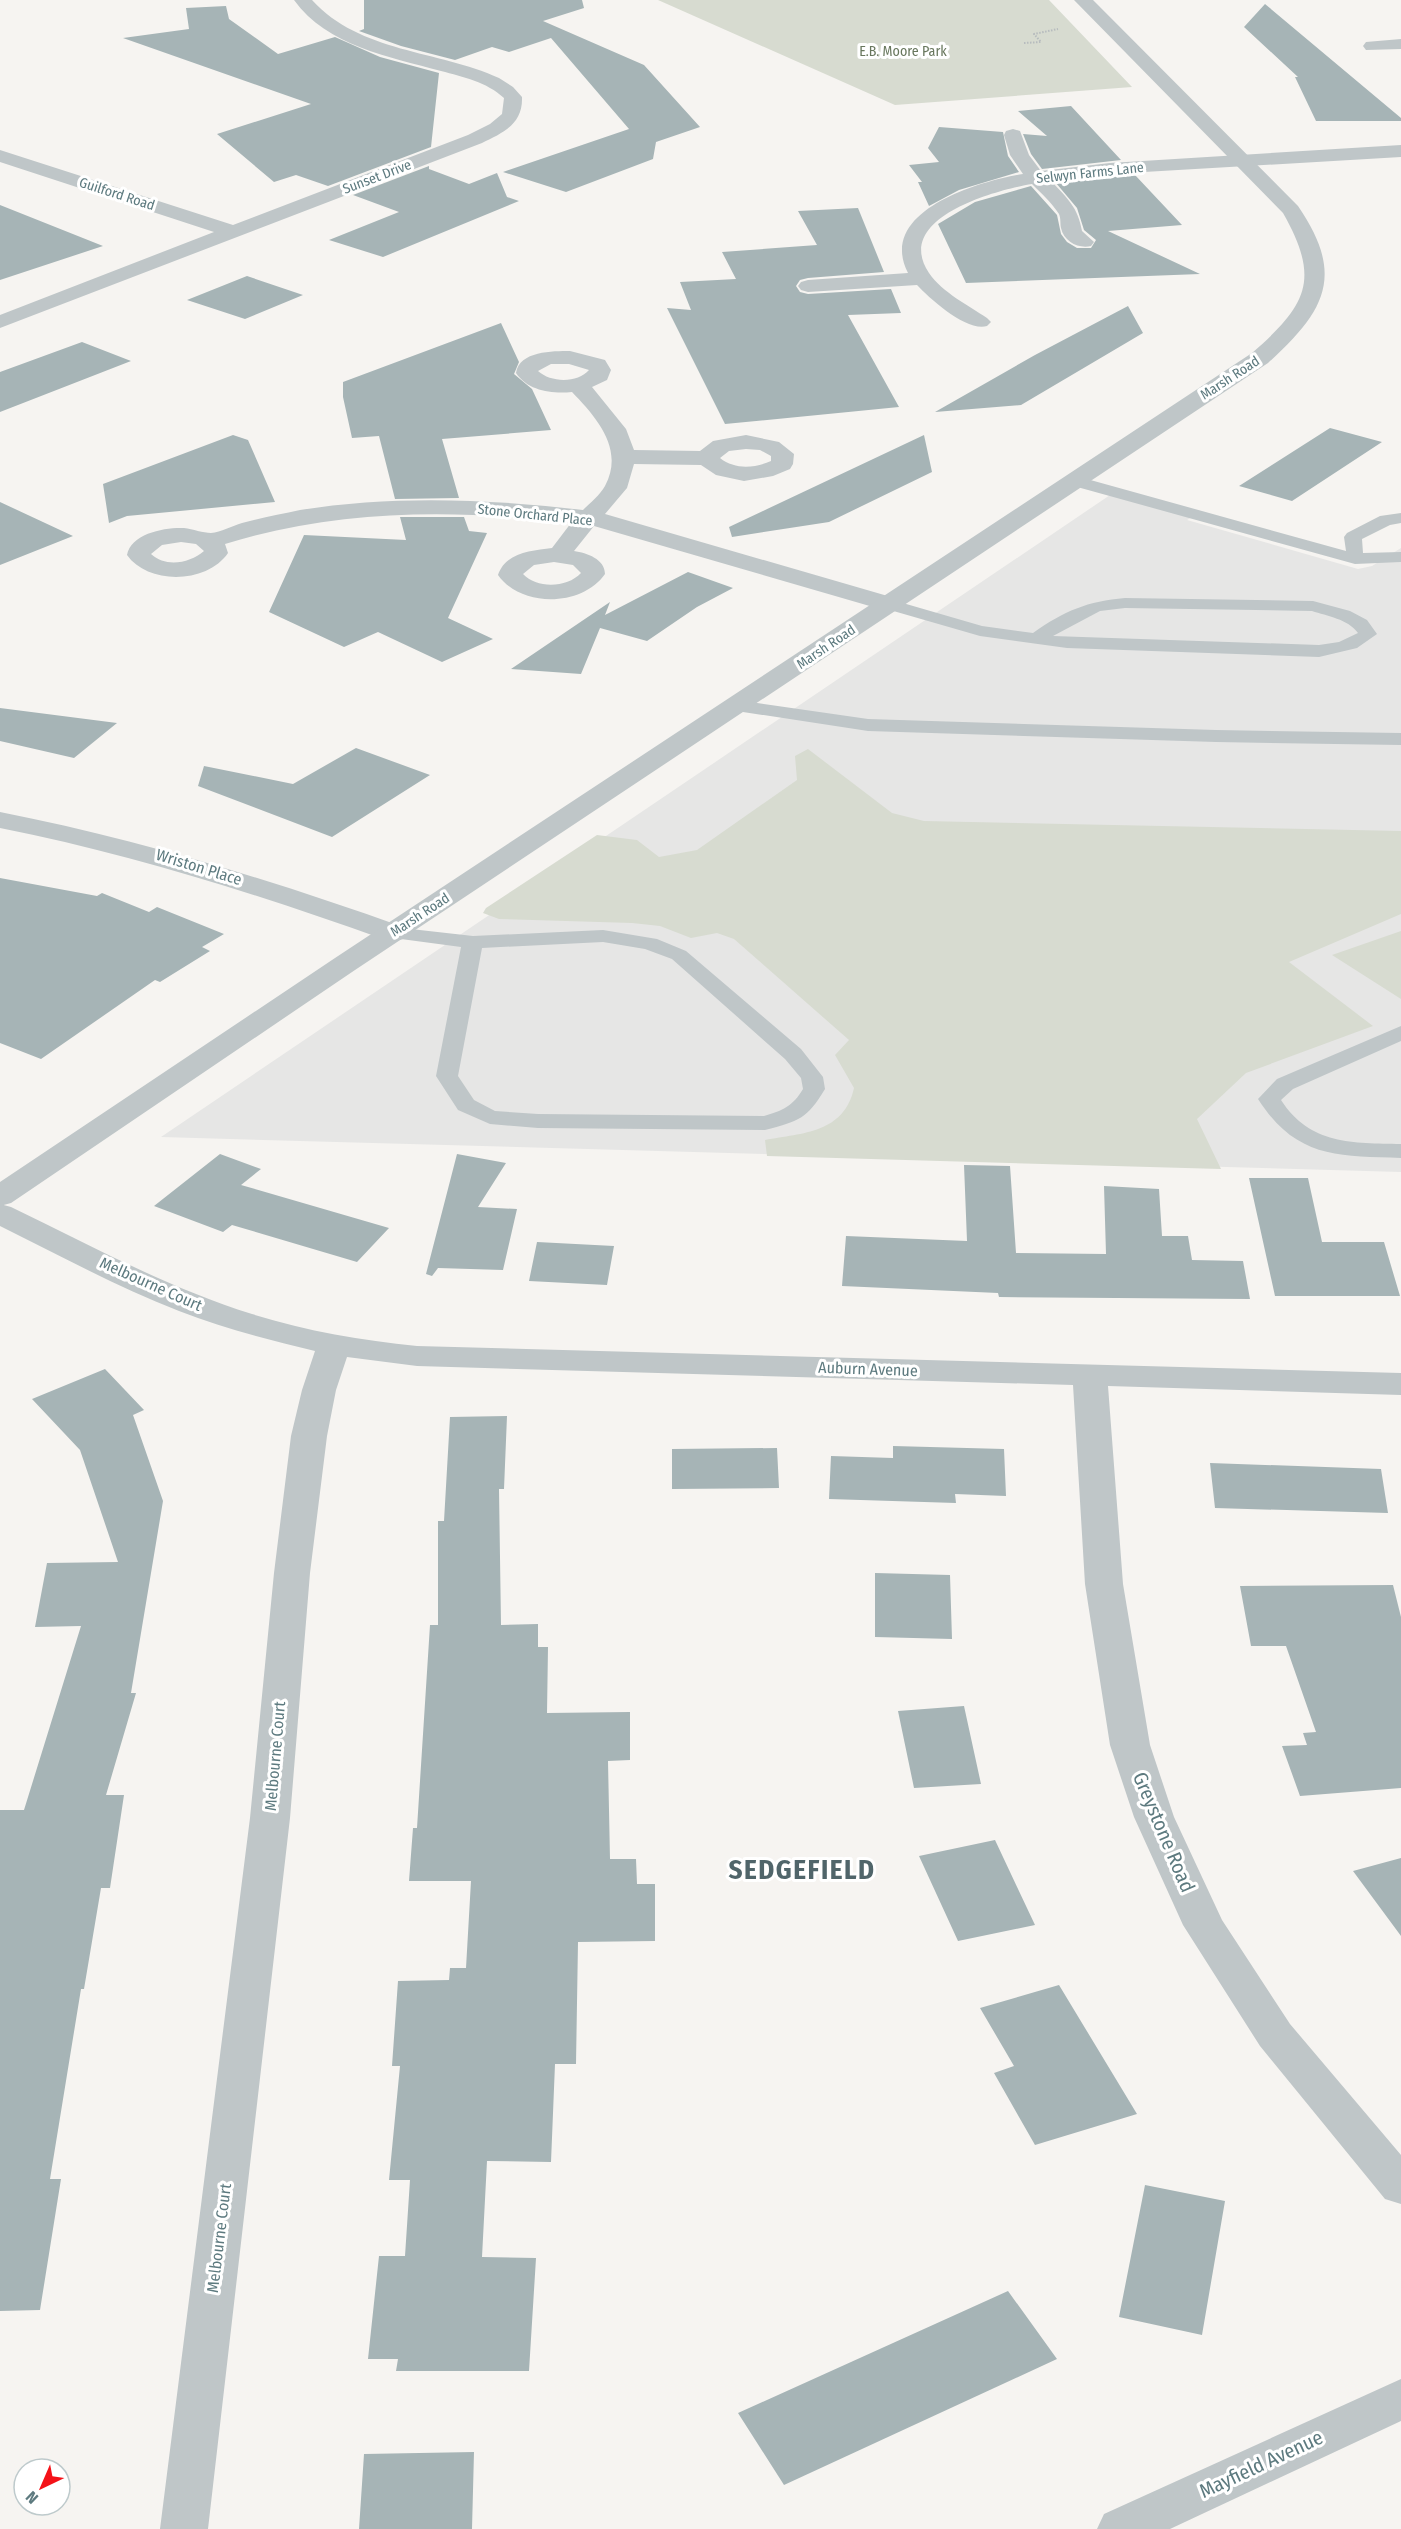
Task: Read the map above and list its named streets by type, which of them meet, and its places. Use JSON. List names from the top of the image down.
{
  "streets": {
    "street": [
      "Selwyn Farms Lane",
      "Sunset Drive",
      "Guilford Road",
      "Marsh Road",
      "Stone Orchard Place",
      "Wriston Place",
      "Melbourne Court",
      "Auburn Avenue",
      "Greystone Road",
      "Mayfield Avenue"
    ]
  },
  "crossings": [
    ["Selwyn Farms Lane", "Marsh Road"],
    ["Sunset Drive", "Guilford Road"],
    ["Marsh Road", "Stone Orchard Place"],
    ["Marsh Road", "Wriston Place"],
    ["Melbourne Court", "Auburn Avenue"],
    ["Auburn Avenue", "Greystone Road"]
  ],
  "districts": ["SEDGEFIELD"],
  "parks": ["E.B. Moore Park"],
  "north": "bottom left"
}
